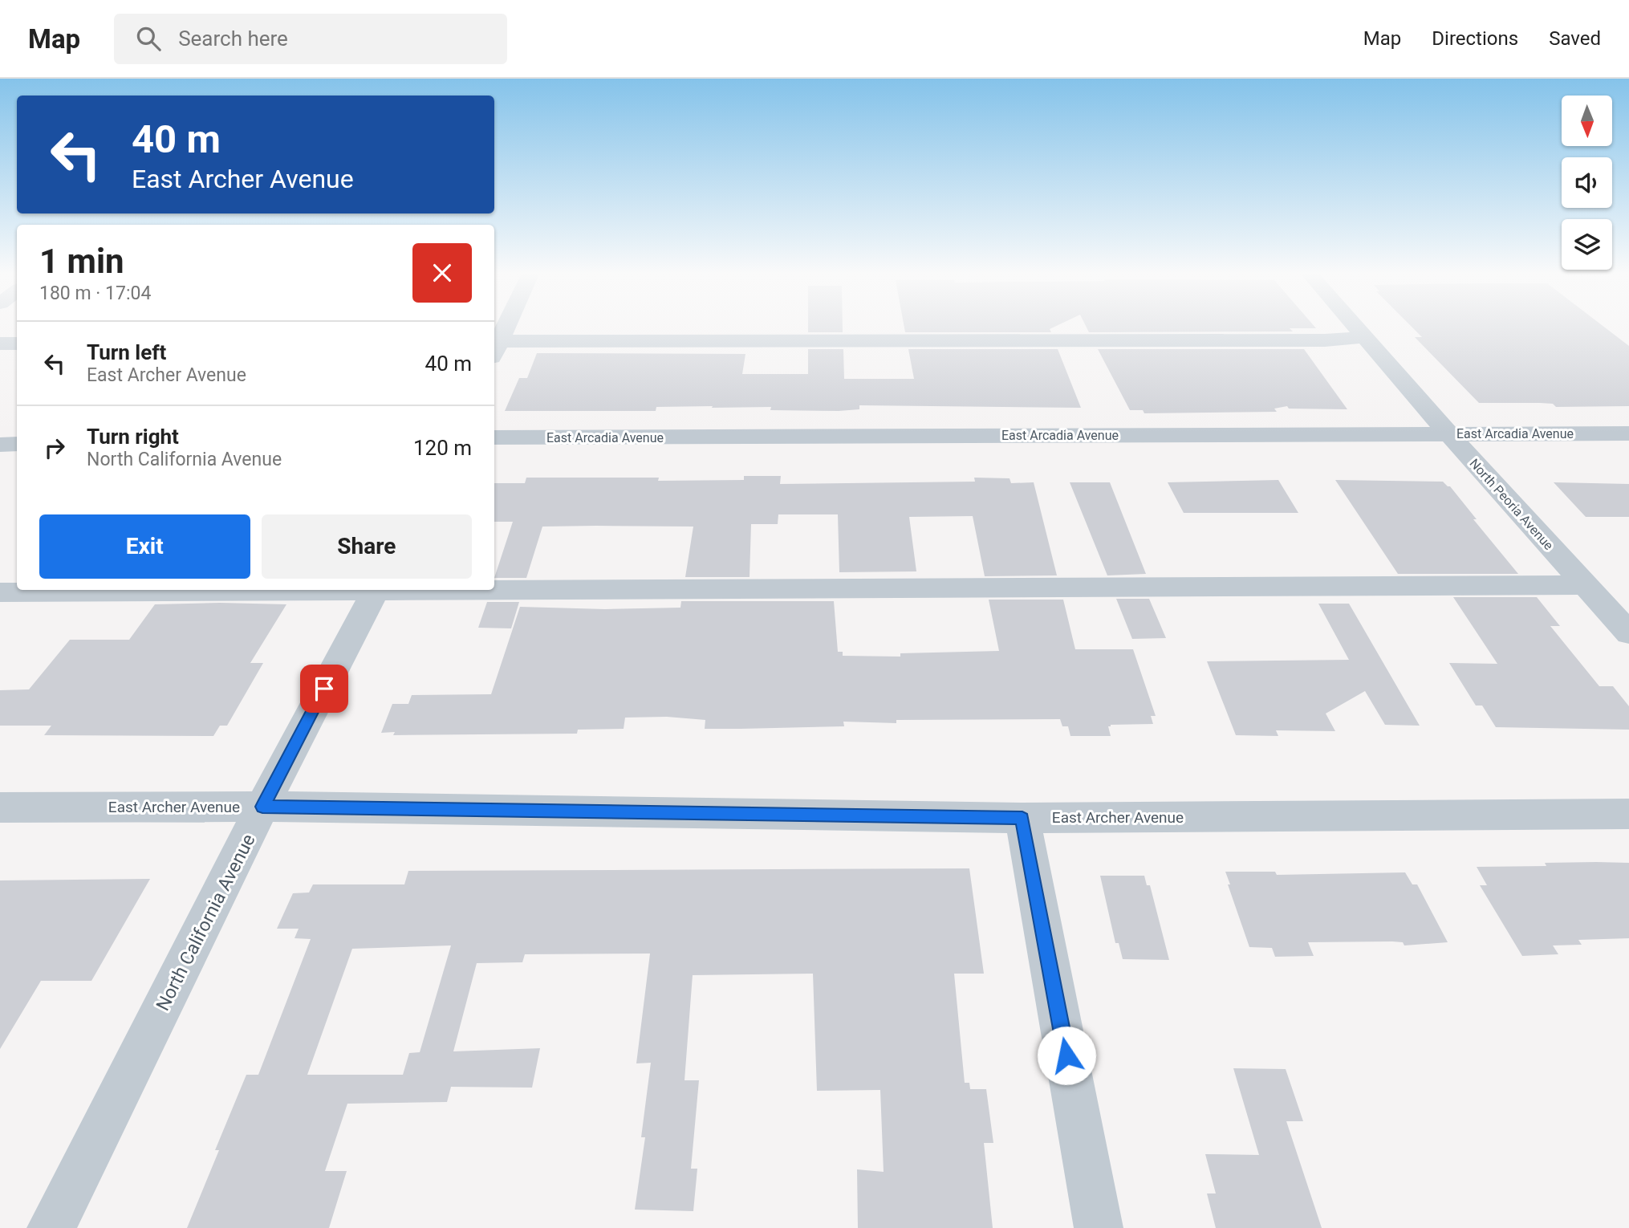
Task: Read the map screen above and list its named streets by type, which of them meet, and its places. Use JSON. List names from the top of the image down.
{
  "streets": {
    "street": [
      "East Arcadia Avenue",
      "North Peoria Avenue",
      "East Archer Avenue",
      "North California Avenue"
    ]
  },
  "crossings": [
    ["East Arcadia Avenue", "North Peoria Avenue"],
    ["East Archer Avenue", "North California Avenue"]
  ],
  "north": "bottom",
  "page": {
    "header": "Map",
    "search": "Search here",
    "nav": ["Map", "Directions", "Saved"],
    "turn": ["40 m", "East Archer Avenue"],
    "heading": ["1 min", "180 m · 17:04"],
    "list": [
      {
        "name": "Turn left",
        "note": "East Archer Avenue",
        "value": "40 m"
      },
      {
        "name": "Turn right",
        "note": "North California Avenue",
        "value": "120 m"
      }
    ],
    "buttons": ["Exit", "Share"]
  }
}
